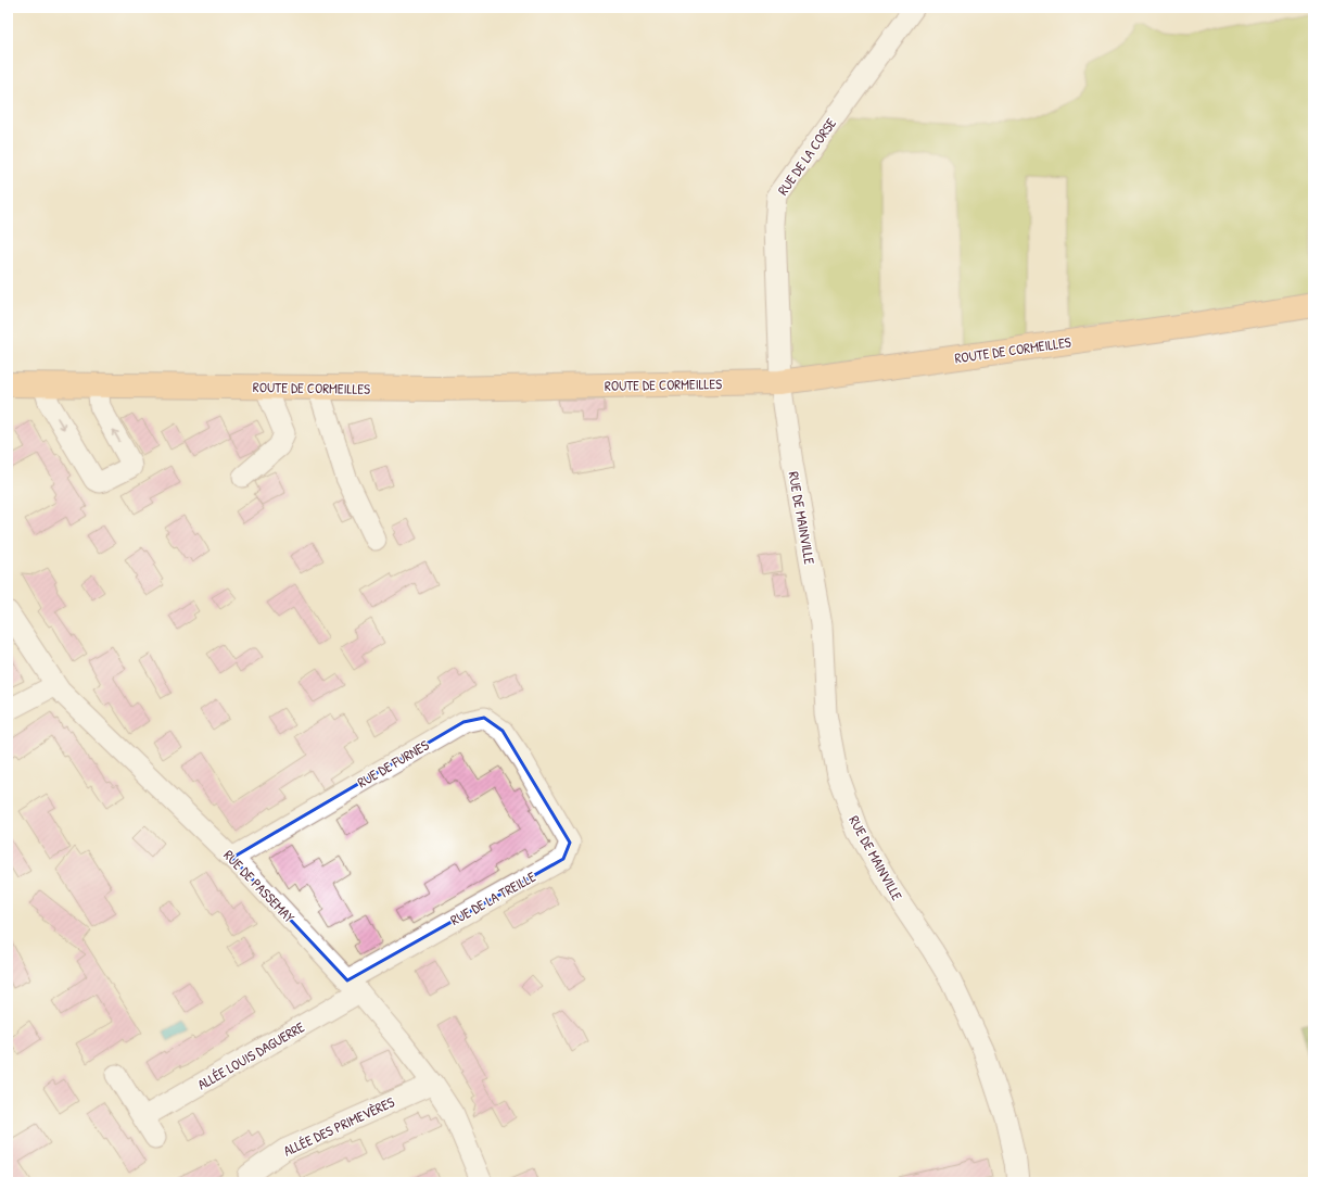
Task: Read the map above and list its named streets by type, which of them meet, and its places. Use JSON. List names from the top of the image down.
{
  "streets": {
    "main road": ["ROUTE DE CORMEILLES"],
    "street": [
      "RUE DE LA CORSE",
      "RUE DE MAINVILLE",
      "RUE DE FURNES",
      "RUE DE PASSEMAY",
      "RUE DE LA TREILLE",
      "ALLÉE LOUIS DAGUERRE",
      "ALLÉE DES PRIMEVÈRES"
    ]
  },
  "crossings": [
    ["RUE DE LA CORSE", "ROUTE DE CORMEILLES"],
    ["RUE DE LA CORSE", "RUE DE MAINVILLE"],
    ["ROUTE DE CORMEILLES", "RUE DE MAINVILLE"],
    ["RUE DE FURNES", "RUE DE PASSEMAY"],
    ["RUE DE FURNES", "RUE DE LA TREILLE"],
    ["RUE DE PASSEMAY", "RUE DE LA TREILLE"],
    ["RUE DE PASSEMAY", "ALLÉE LOUIS DAGUERRE"],
    ["RUE DE PASSEMAY", "ALLÉE DES PRIMEVÈRES"],
    ["RUE DE LA TREILLE", "ALLÉE LOUIS DAGUERRE"]
  ]
}
